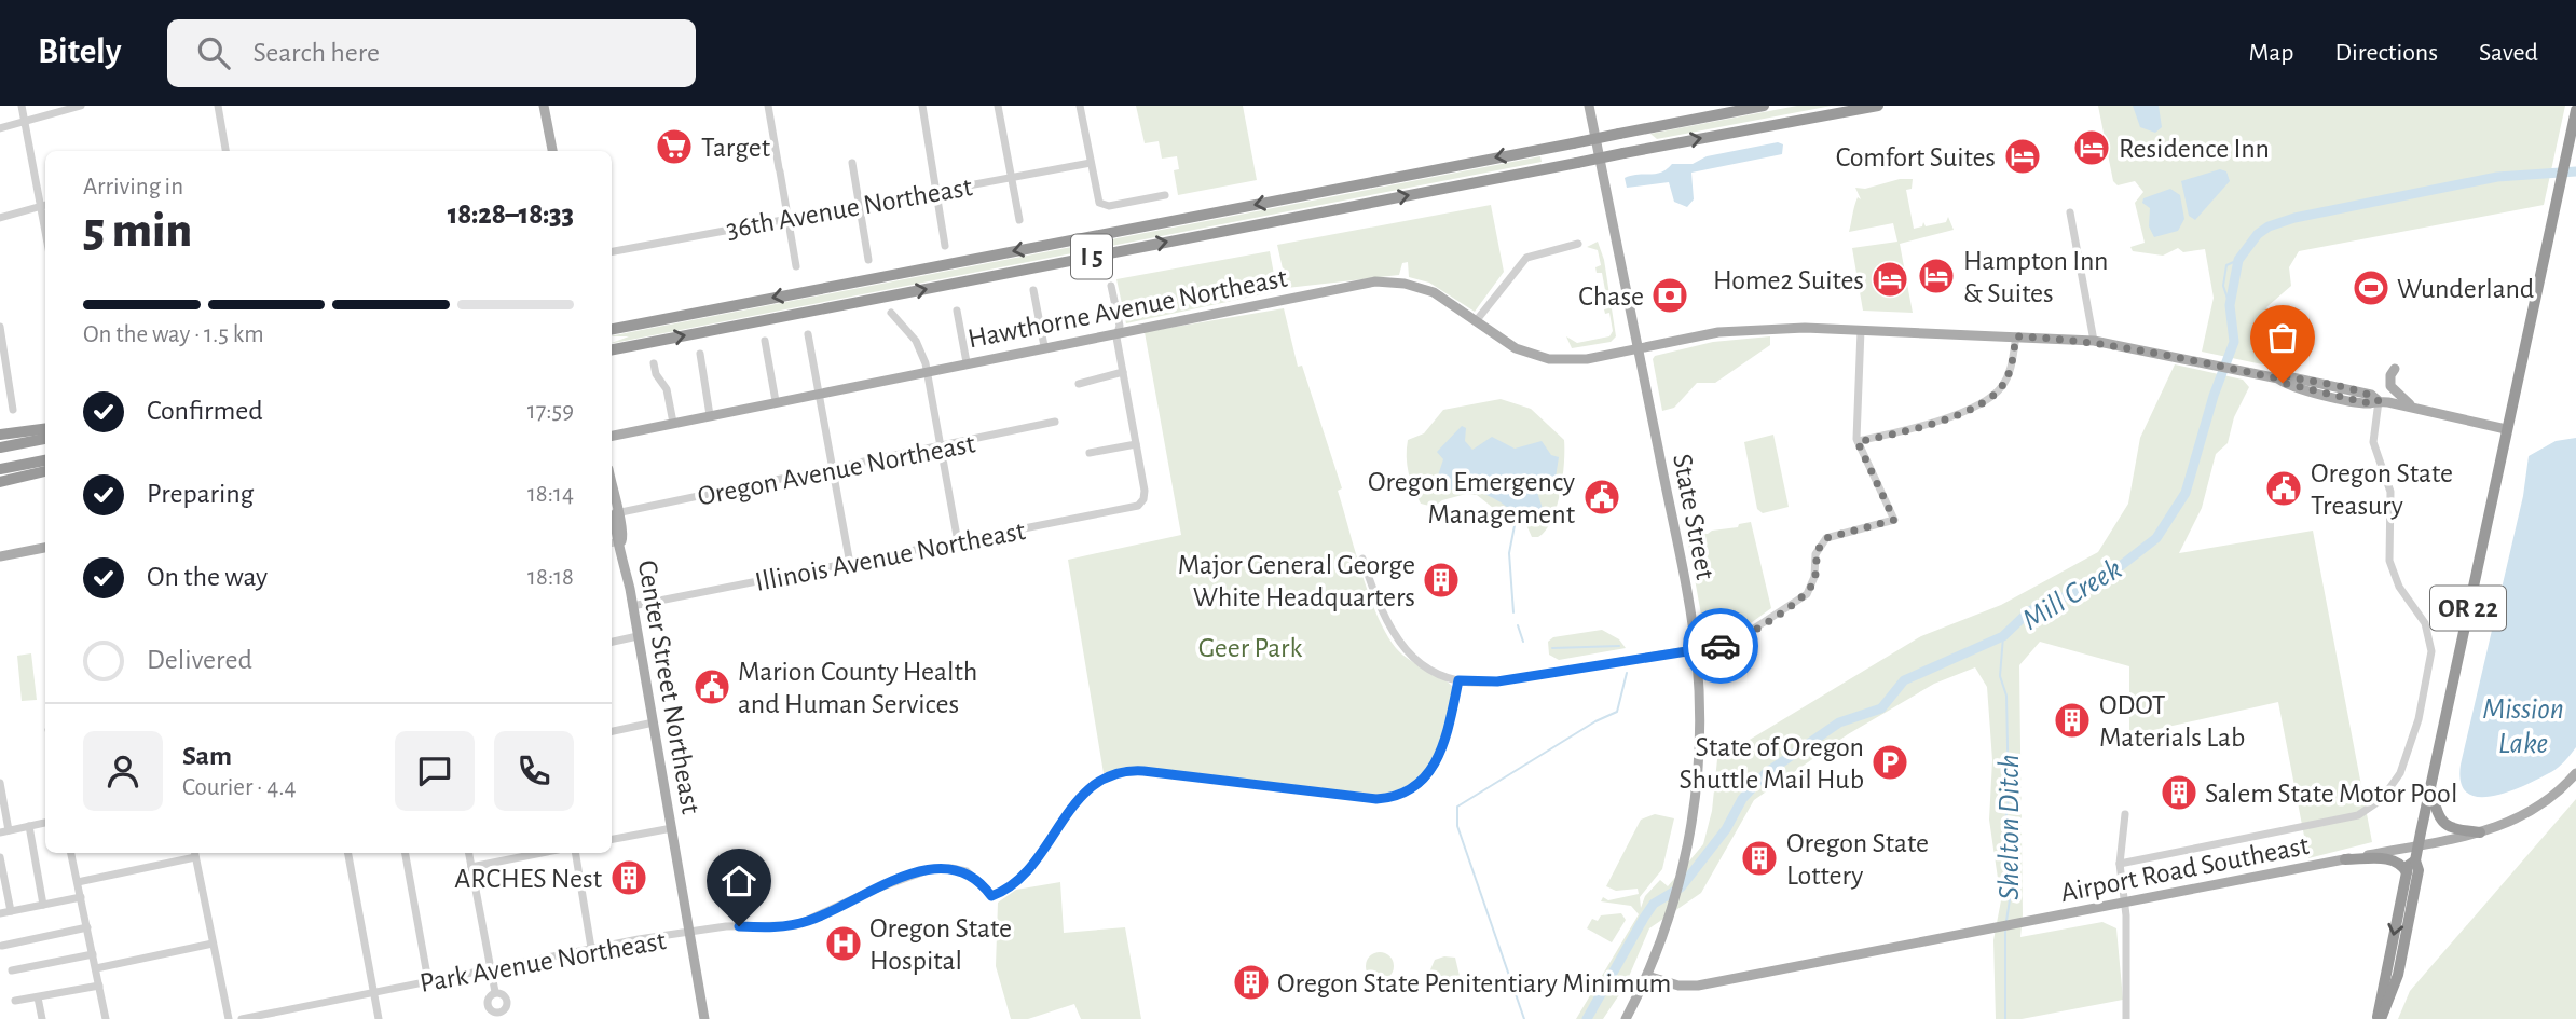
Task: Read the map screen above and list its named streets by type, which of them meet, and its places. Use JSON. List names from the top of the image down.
{
  "streets": {
    "highway": ["I 5", "OR 22"],
    "main road": [
      "Hawthorne Avenue Northeast",
      "State Street",
      "Center Street Northeast",
      "Airport Road Southeast"
    ],
    "street": [
      "36th Avenue Northeast",
      "Oregon Avenue Northeast",
      "Illinois Avenue Northeast",
      "Park Avenue Northeast"
    ]
  },
  "crossings": [
    ["Hawthorne Avenue Northeast", "State Street"],
    ["Hawthorne Avenue Northeast", "OR 22"],
    ["Oregon Avenue Northeast", "Center Street Northeast"],
    ["State Street", "Airport Road Southeast"],
    ["Illinois Avenue Northeast", "Center Street Northeast"],
    ["OR 22", "Airport Road Southeast"],
    ["Center Street Northeast", "Park Avenue Northeast"]
  ],
  "water": ["Mill Creek", "Mission Lake", "Shelton Ditch"],
  "parks": ["Geer Park"],
  "places": {
    "supermarket": ["Target"],
    "hotel": [
      "Residence Inn",
      "Comfort Suites",
      "Hampton Inn & Suites",
      "Home2 Suites"
    ],
    "sports": ["Wunderland"],
    "bank": ["Chase"],
    "public building": ["Oregon State Treasury", "Oregon Emergency Management", "Marion County Health and Human Services"],
    "building": [
      "Major General George White Headquarters",
      "ODOT Materials Lab",
      "Salem State Motor Pool",
      "Oregon State Lottery",
      "ARCHES Nest",
      "Oregon State Penitentiary Minimum"
    ],
    "parking": ["State of Oregon Shuttle Mail Hub"],
    "hospital": ["Oregon State Hospital"]
  },
  "page": {
    "header": "Bitely",
    "search": "Search here",
    "nav": ["Map", "Directions", "Saved"],
    "heading": ["5 min", "Arriving in", "18:28–18:33"],
    "panel": ["Sam", "Courier · 4.4"],
    "bar": "On the way · 1.5 km",
    "list": [
      ["Confirmed", "17:59"],
      ["Preparing", "18:14"],
      ["On the way", "18:18"],
      "Delivered"
    ]
  }
}
